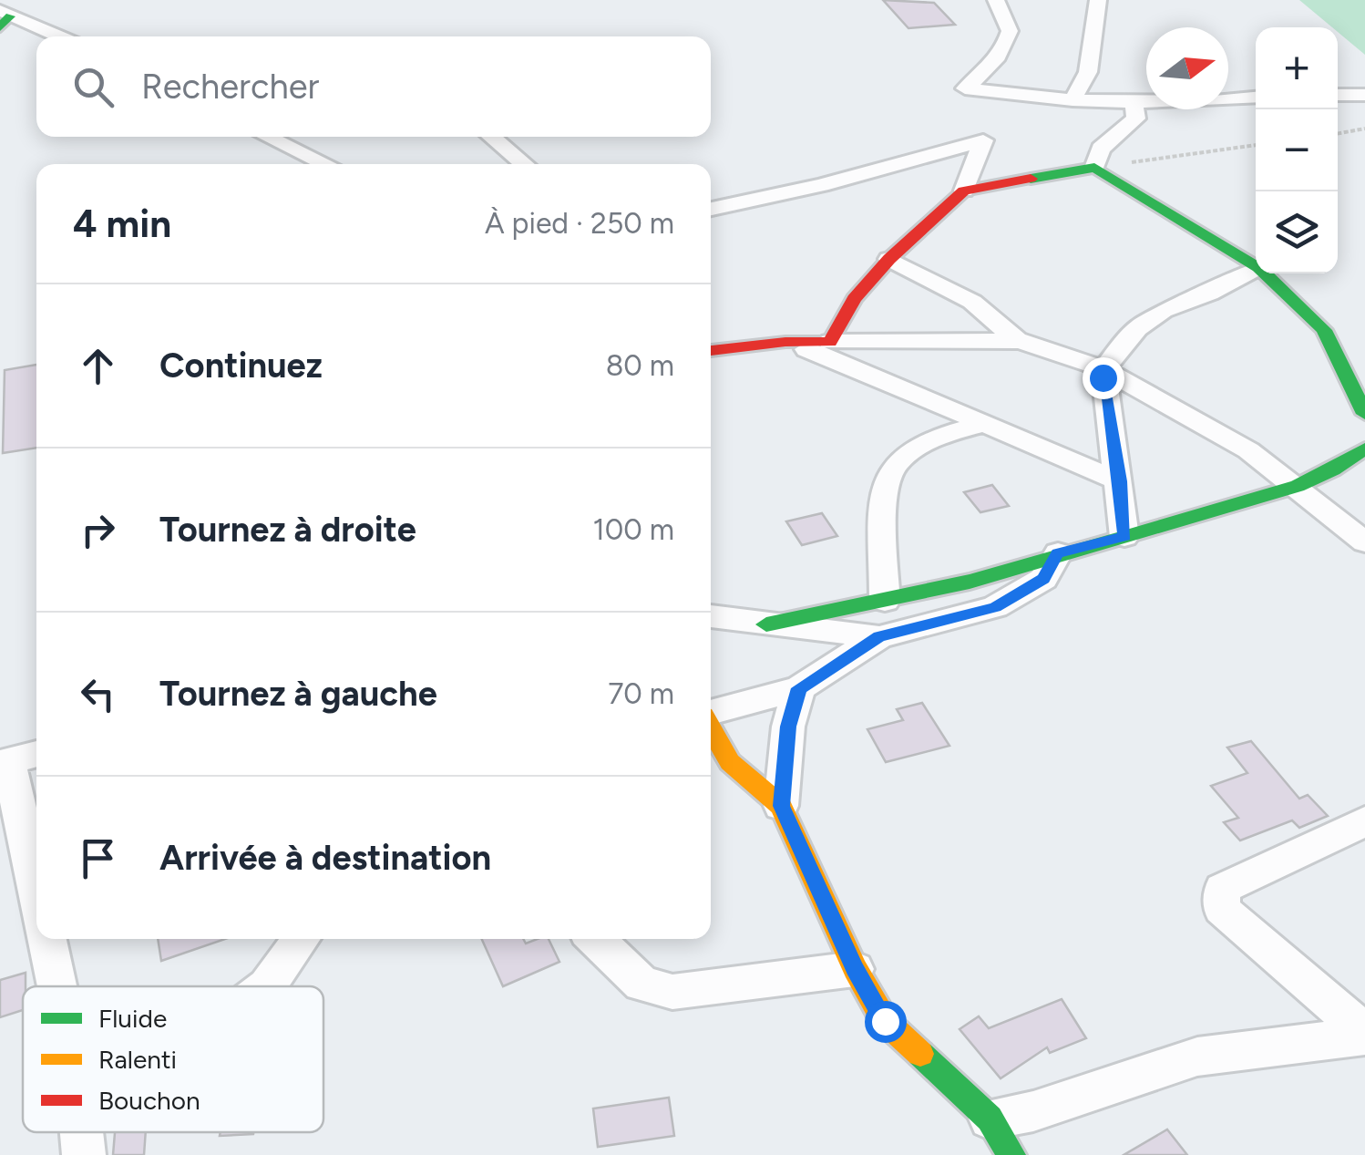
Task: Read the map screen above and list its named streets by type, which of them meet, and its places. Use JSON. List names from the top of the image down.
{
  "legend": ["Fluide", "Ralenti", "Bouchon"],
  "north": "right",
  "page": {
    "map_buttons": ["+", "−"],
    "search": "Rechercher",
    "heading": ["4 min", "À pied · 250 m"],
    "list": [
      ["Continuez", "80 m"],
      ["Tournez à droite", "100 m"],
      ["Tournez à gauche", "70 m"],
      "Arrivée à destination"
    ]
  }
}
